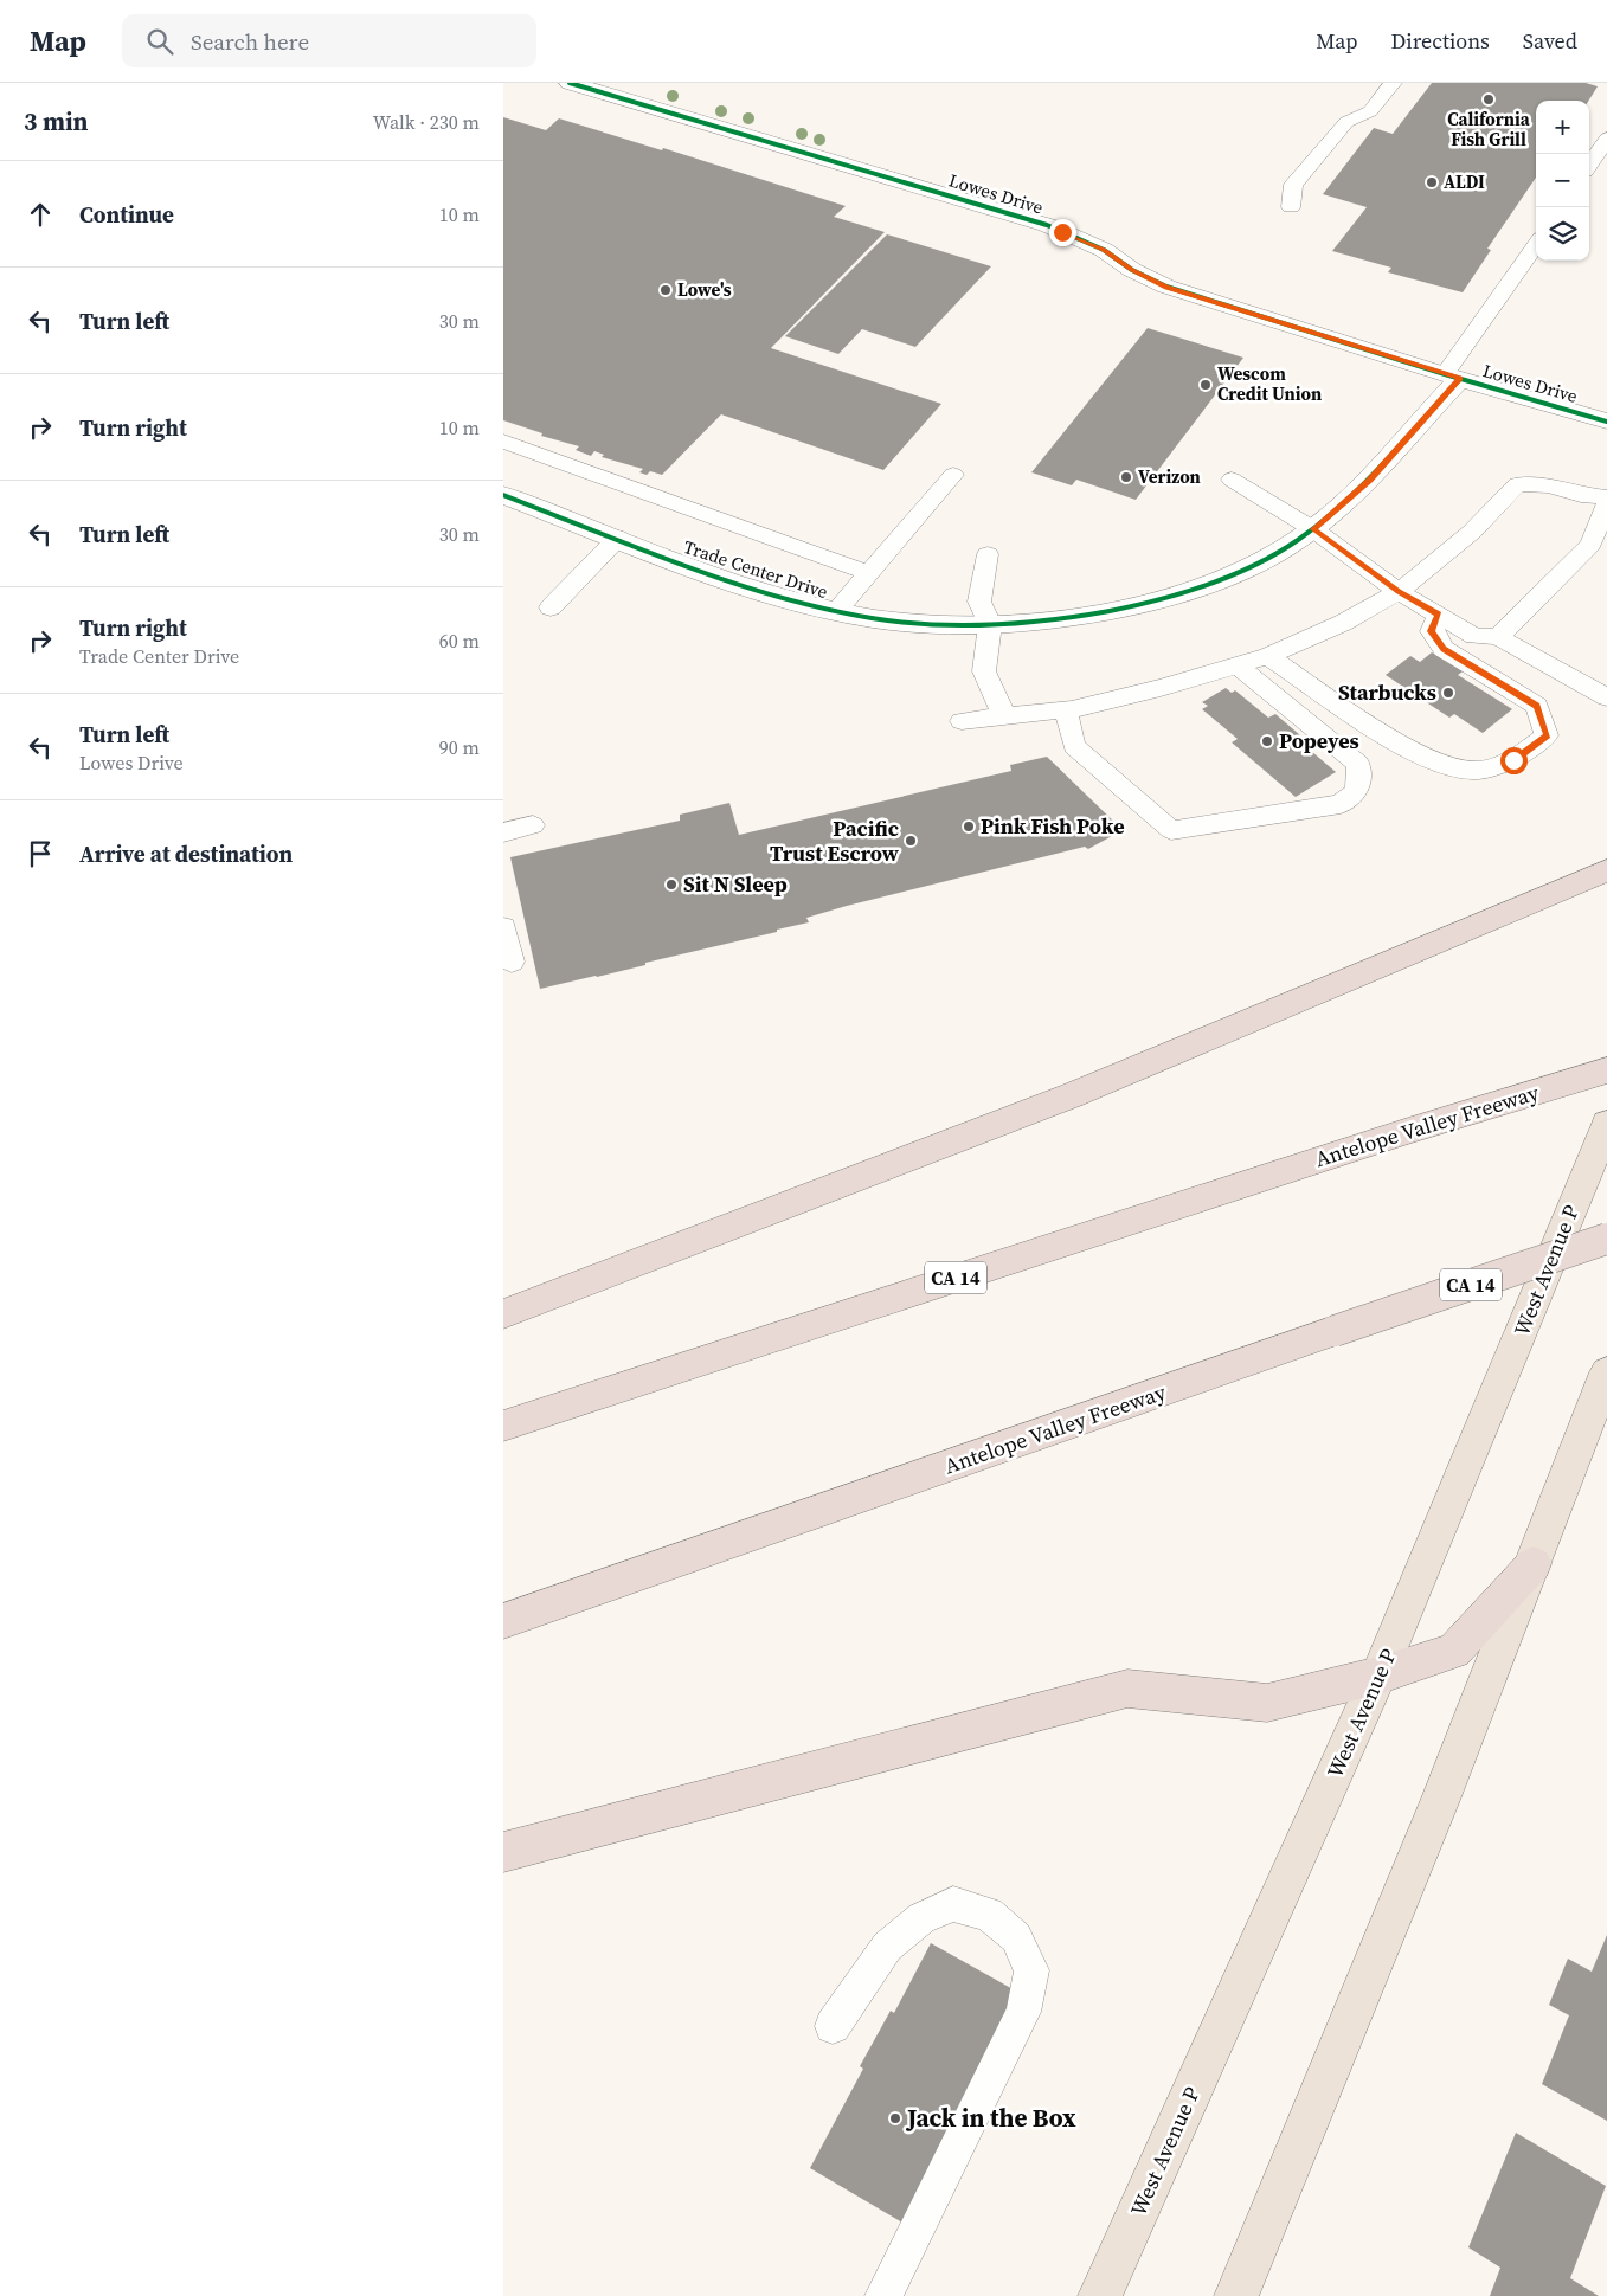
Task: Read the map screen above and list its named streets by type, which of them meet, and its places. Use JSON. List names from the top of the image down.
{
  "streets": {
    "highway": ["Antelope Valley Freeway", "CA 14"],
    "main road": ["West Avenue P"],
    "street": ["Lowes Drive", "Trade Center Drive"]
  },
  "crossings": [
    ["Lowes Drive", "Trade Center Drive"]
  ],
  "places": [
    "California Fish Grill",
    "ALDI",
    "Lowe's",
    "Wescom Credit Union",
    "Verizon",
    "Starbucks",
    "Popeyes",
    "Pink Fish Poke",
    "Pacific Trust Escrow",
    "Sit N Sleep",
    "Jack in the Box"
  ],
  "page": {
    "header": "Map",
    "search": "Search here",
    "nav": ["Map", "Directions", "Saved"],
    "heading": ["3 min", "Walk · 230 m"],
    "map_buttons": ["+", "−"],
    "list": [
      ["Continue", "10 m"],
      ["Turn left", "30 m"],
      ["Turn right", "10 m"],
      ["Turn left", "30 m"],
      ["Turn right", "Trade Center Drive", "60 m"],
      ["Turn left", "Lowes Drive", "90 m"],
      "Arrive at destination"
    ]
  }
}
